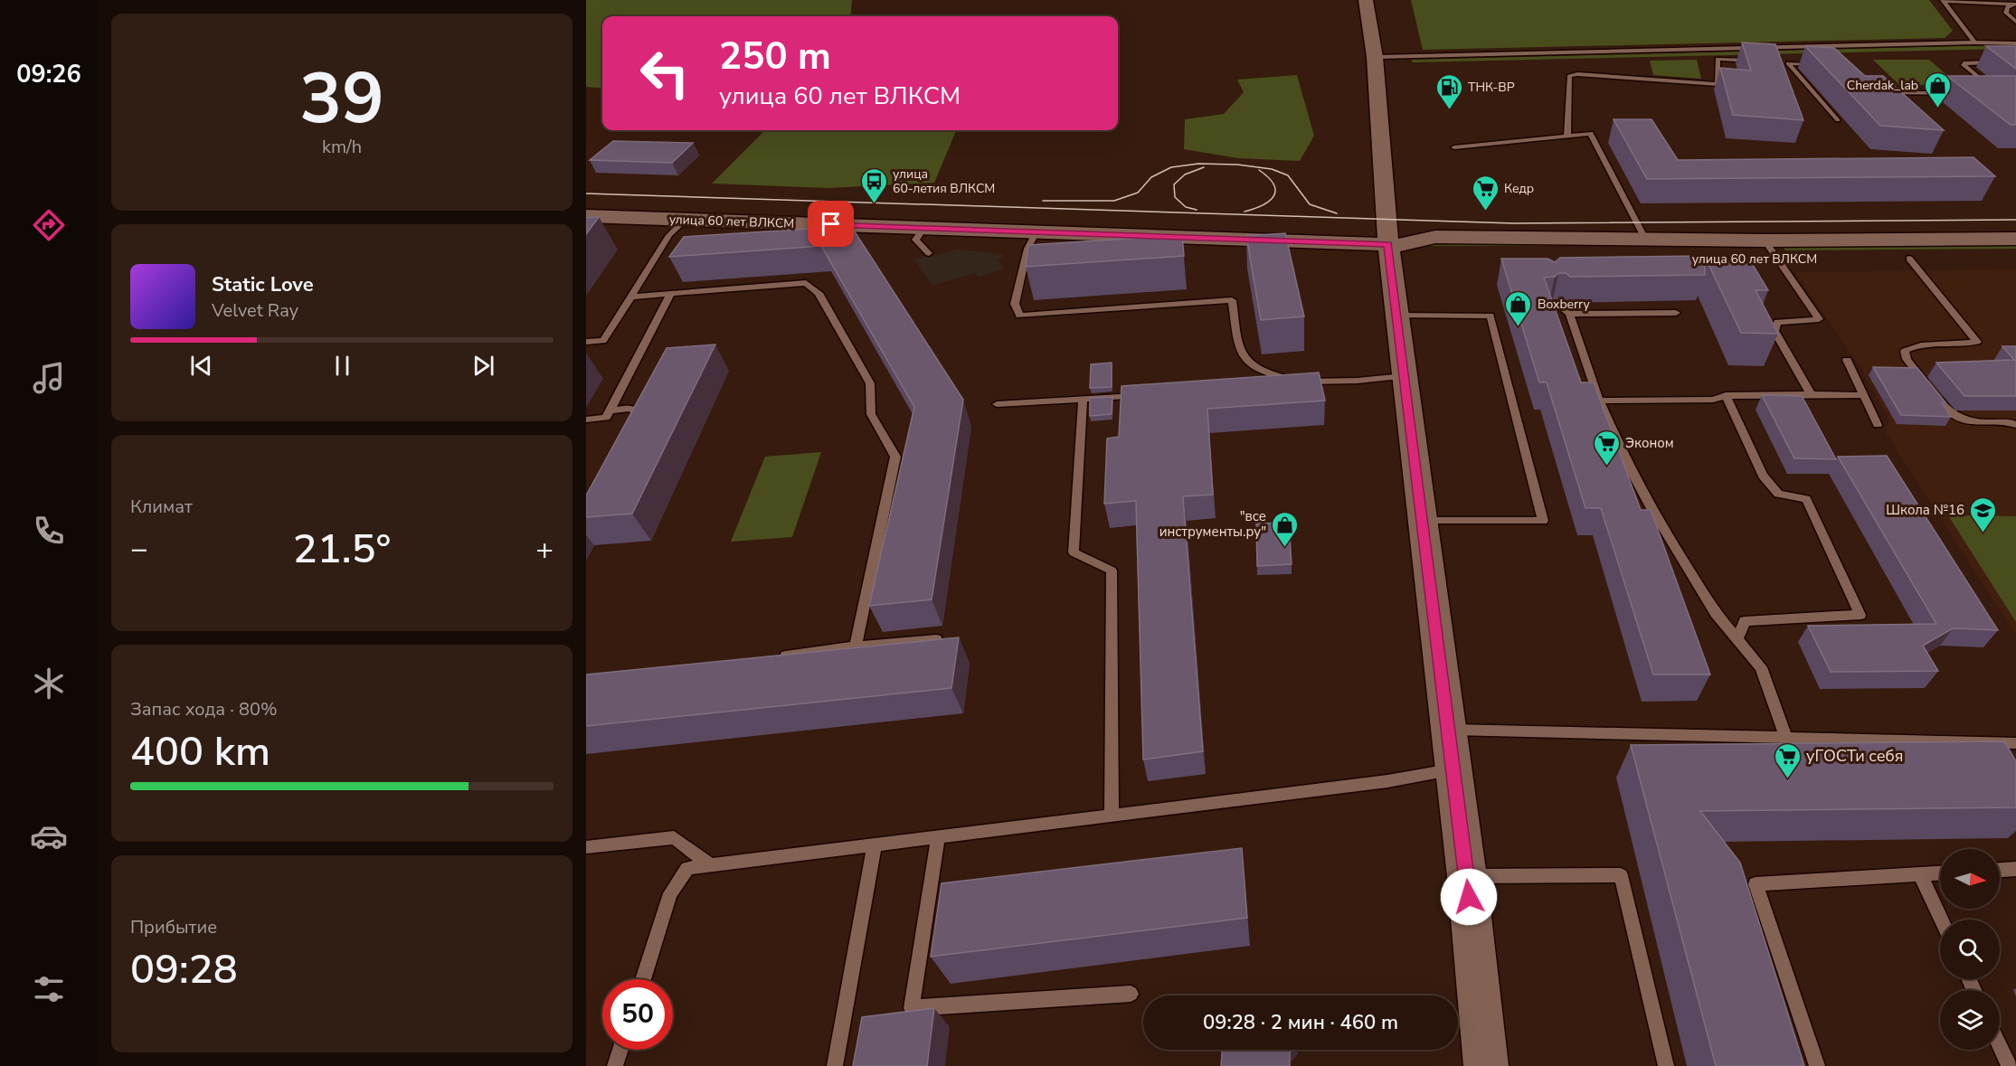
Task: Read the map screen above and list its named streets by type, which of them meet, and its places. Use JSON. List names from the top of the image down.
{
  "streets": {
    "street": ["улица 60 лет ВЛКСМ"]
  },
  "places": {
    "shop": ["Cherdak_lab", "Boxberry", "\"все инструменты.ру\""],
    "fuel station": ["ТНК-ВР"],
    "bus stop": ["улица 60-летия ВЛКСМ"],
    "supermarket": ["Кедр", "Эконом", "уГОСТи себя"],
    "school or university": ["Школа №16"]
  },
  "north": "right",
  "page": {
    "tabs": "09:26",
    "tile": [
      ["39", "km/h"],
      "Климат",
      ["Запас хода · 80%", "400 km"],
      ["Прибытие", "09:28"]
    ],
    "turn": ["250 m", "улица 60 лет ВЛКСМ"],
    "song": ["Static Love", "Velvet Ray"],
    "heat": ["−", "21.5°", "+"],
    "limit": "50",
    "trip": "09:28 · 2 мин · 460 m"
  }
}
